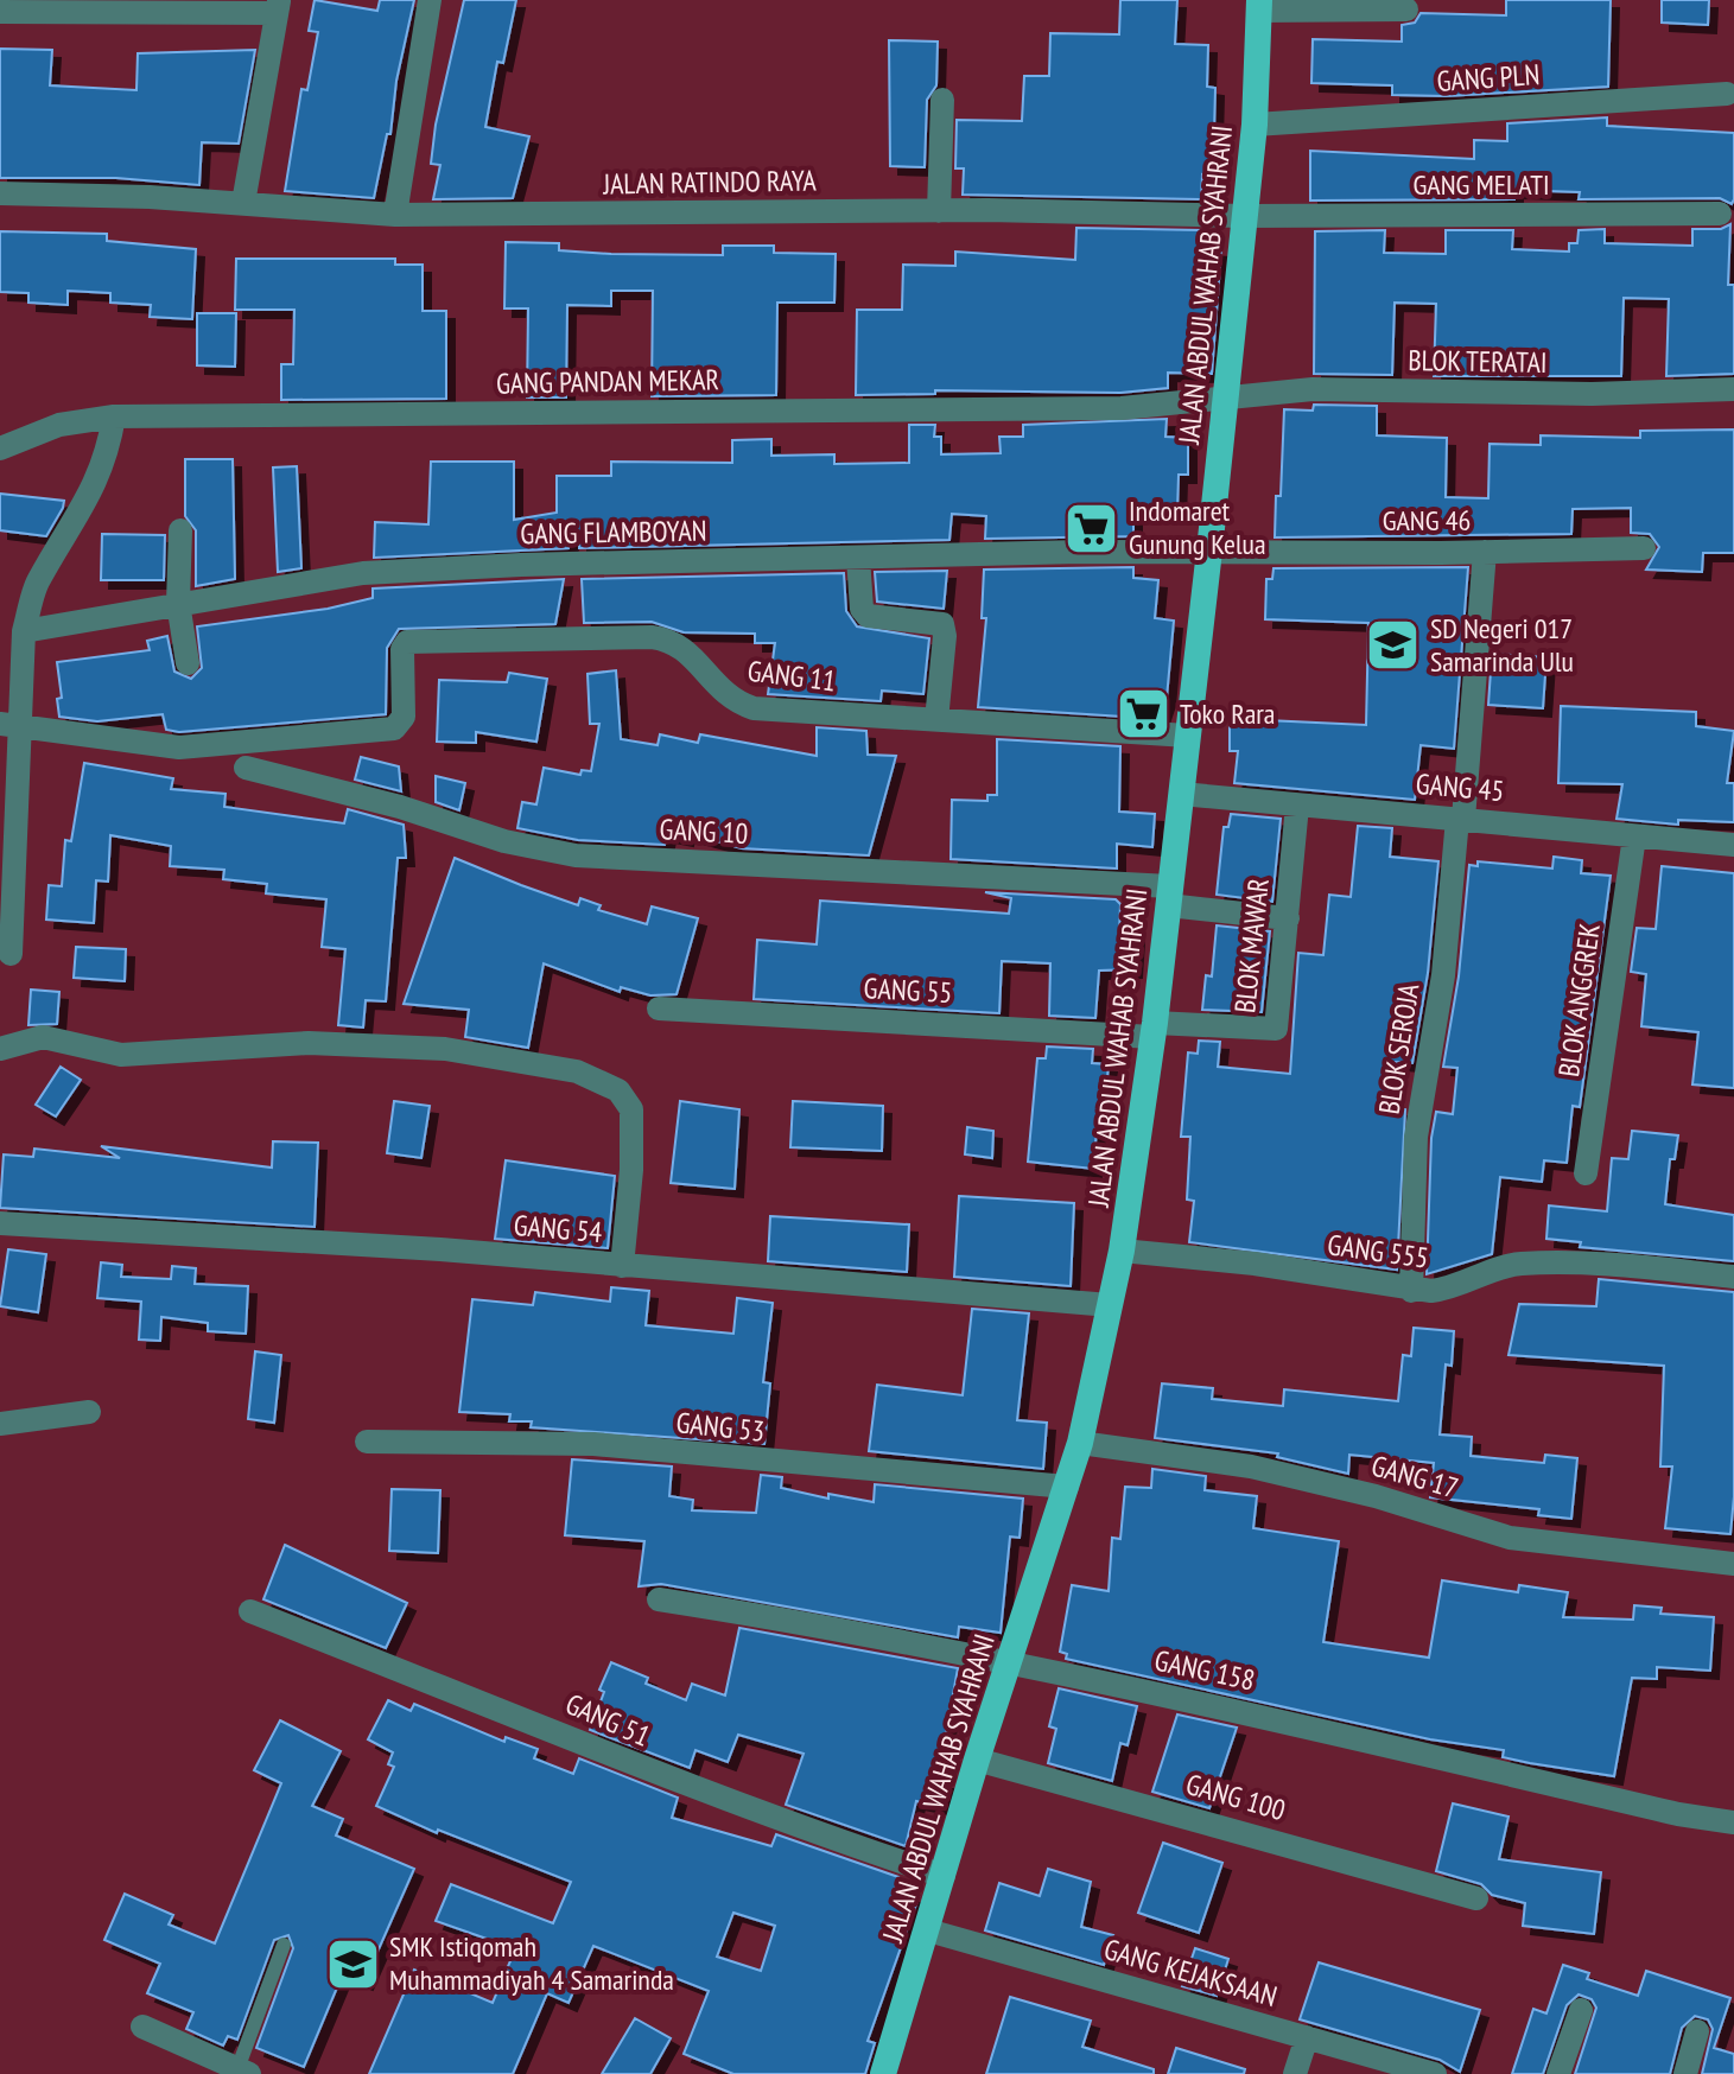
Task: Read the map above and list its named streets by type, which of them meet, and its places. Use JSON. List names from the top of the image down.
{
  "streets": {
    "highway": ["JALAN ABDUL WAHAB SYAHRANI"],
    "street": [
      "GANG PLN",
      "JALAN RATINDO RAYA",
      "GANG MELATI",
      "BLOK TERATAI",
      "GANG PANDAN MEKAR",
      "GANG 46",
      "GANG FLAMBOYAN",
      "GANG 11",
      "GANG 45",
      "GANG 10",
      "BLOK MAWAR",
      "GANG 55",
      "BLOK ANGGREK",
      "BLOK SEROJA",
      "GANG 54",
      "GANG 555",
      "GANG 53",
      "GANG 17",
      "GANG 158",
      "GANG 51",
      "GANG 100",
      "GANG KEJAKSAAN"
    ]
  },
  "crossings": [
    ["GANG PLN", "JALAN ABDUL WAHAB SYAHRANI"],
    ["JALAN RATINDO RAYA", "GANG MELATI"],
    ["JALAN RATINDO RAYA", "JALAN ABDUL WAHAB SYAHRANI"],
    ["GANG MELATI", "JALAN ABDUL WAHAB SYAHRANI"],
    ["JALAN ABDUL WAHAB SYAHRANI", "BLOK TERATAI"],
    ["JALAN ABDUL WAHAB SYAHRANI", "GANG PANDAN MEKAR"],
    ["JALAN ABDUL WAHAB SYAHRANI", "GANG 46"],
    ["JALAN ABDUL WAHAB SYAHRANI", "GANG FLAMBOYAN"],
    ["JALAN ABDUL WAHAB SYAHRANI", "GANG 11"],
    ["JALAN ABDUL WAHAB SYAHRANI", "GANG 45"],
    ["JALAN ABDUL WAHAB SYAHRANI", "GANG 10"],
    ["JALAN ABDUL WAHAB SYAHRANI", "BLOK MAWAR"],
    ["JALAN ABDUL WAHAB SYAHRANI", "GANG 55"],
    ["JALAN ABDUL WAHAB SYAHRANI", "GANG 54"],
    ["JALAN ABDUL WAHAB SYAHRANI", "GANG 555"],
    ["JALAN ABDUL WAHAB SYAHRANI", "GANG 53"],
    ["JALAN ABDUL WAHAB SYAHRANI", "GANG 17"],
    ["JALAN ABDUL WAHAB SYAHRANI", "GANG 158"],
    ["JALAN ABDUL WAHAB SYAHRANI", "GANG 51"],
    ["JALAN ABDUL WAHAB SYAHRANI", "GANG 100"],
    ["JALAN ABDUL WAHAB SYAHRANI", "GANG KEJAKSAAN"],
    ["BLOK TERATAI", "GANG PANDAN MEKAR"],
    ["GANG 46", "GANG FLAMBOYAN"],
    ["GANG 46", "BLOK SEROJA"],
    ["GANG 45", "BLOK MAWAR"],
    ["GANG 45", "BLOK ANGGREK"],
    ["GANG 45", "BLOK SEROJA"],
    ["GANG 10", "BLOK MAWAR"],
    ["BLOK MAWAR", "GANG 55"],
    ["BLOK SEROJA", "GANG 555"]
  ],
  "places": {
    "supermarket": ["Indomaret Gunung Kelua", "Toko Rara"],
    "school or university": ["SD Negeri 017 Samarinda Ulu", "SMK Istiqomah Muhammadiyah 4 Samarinda"]
  }
}
